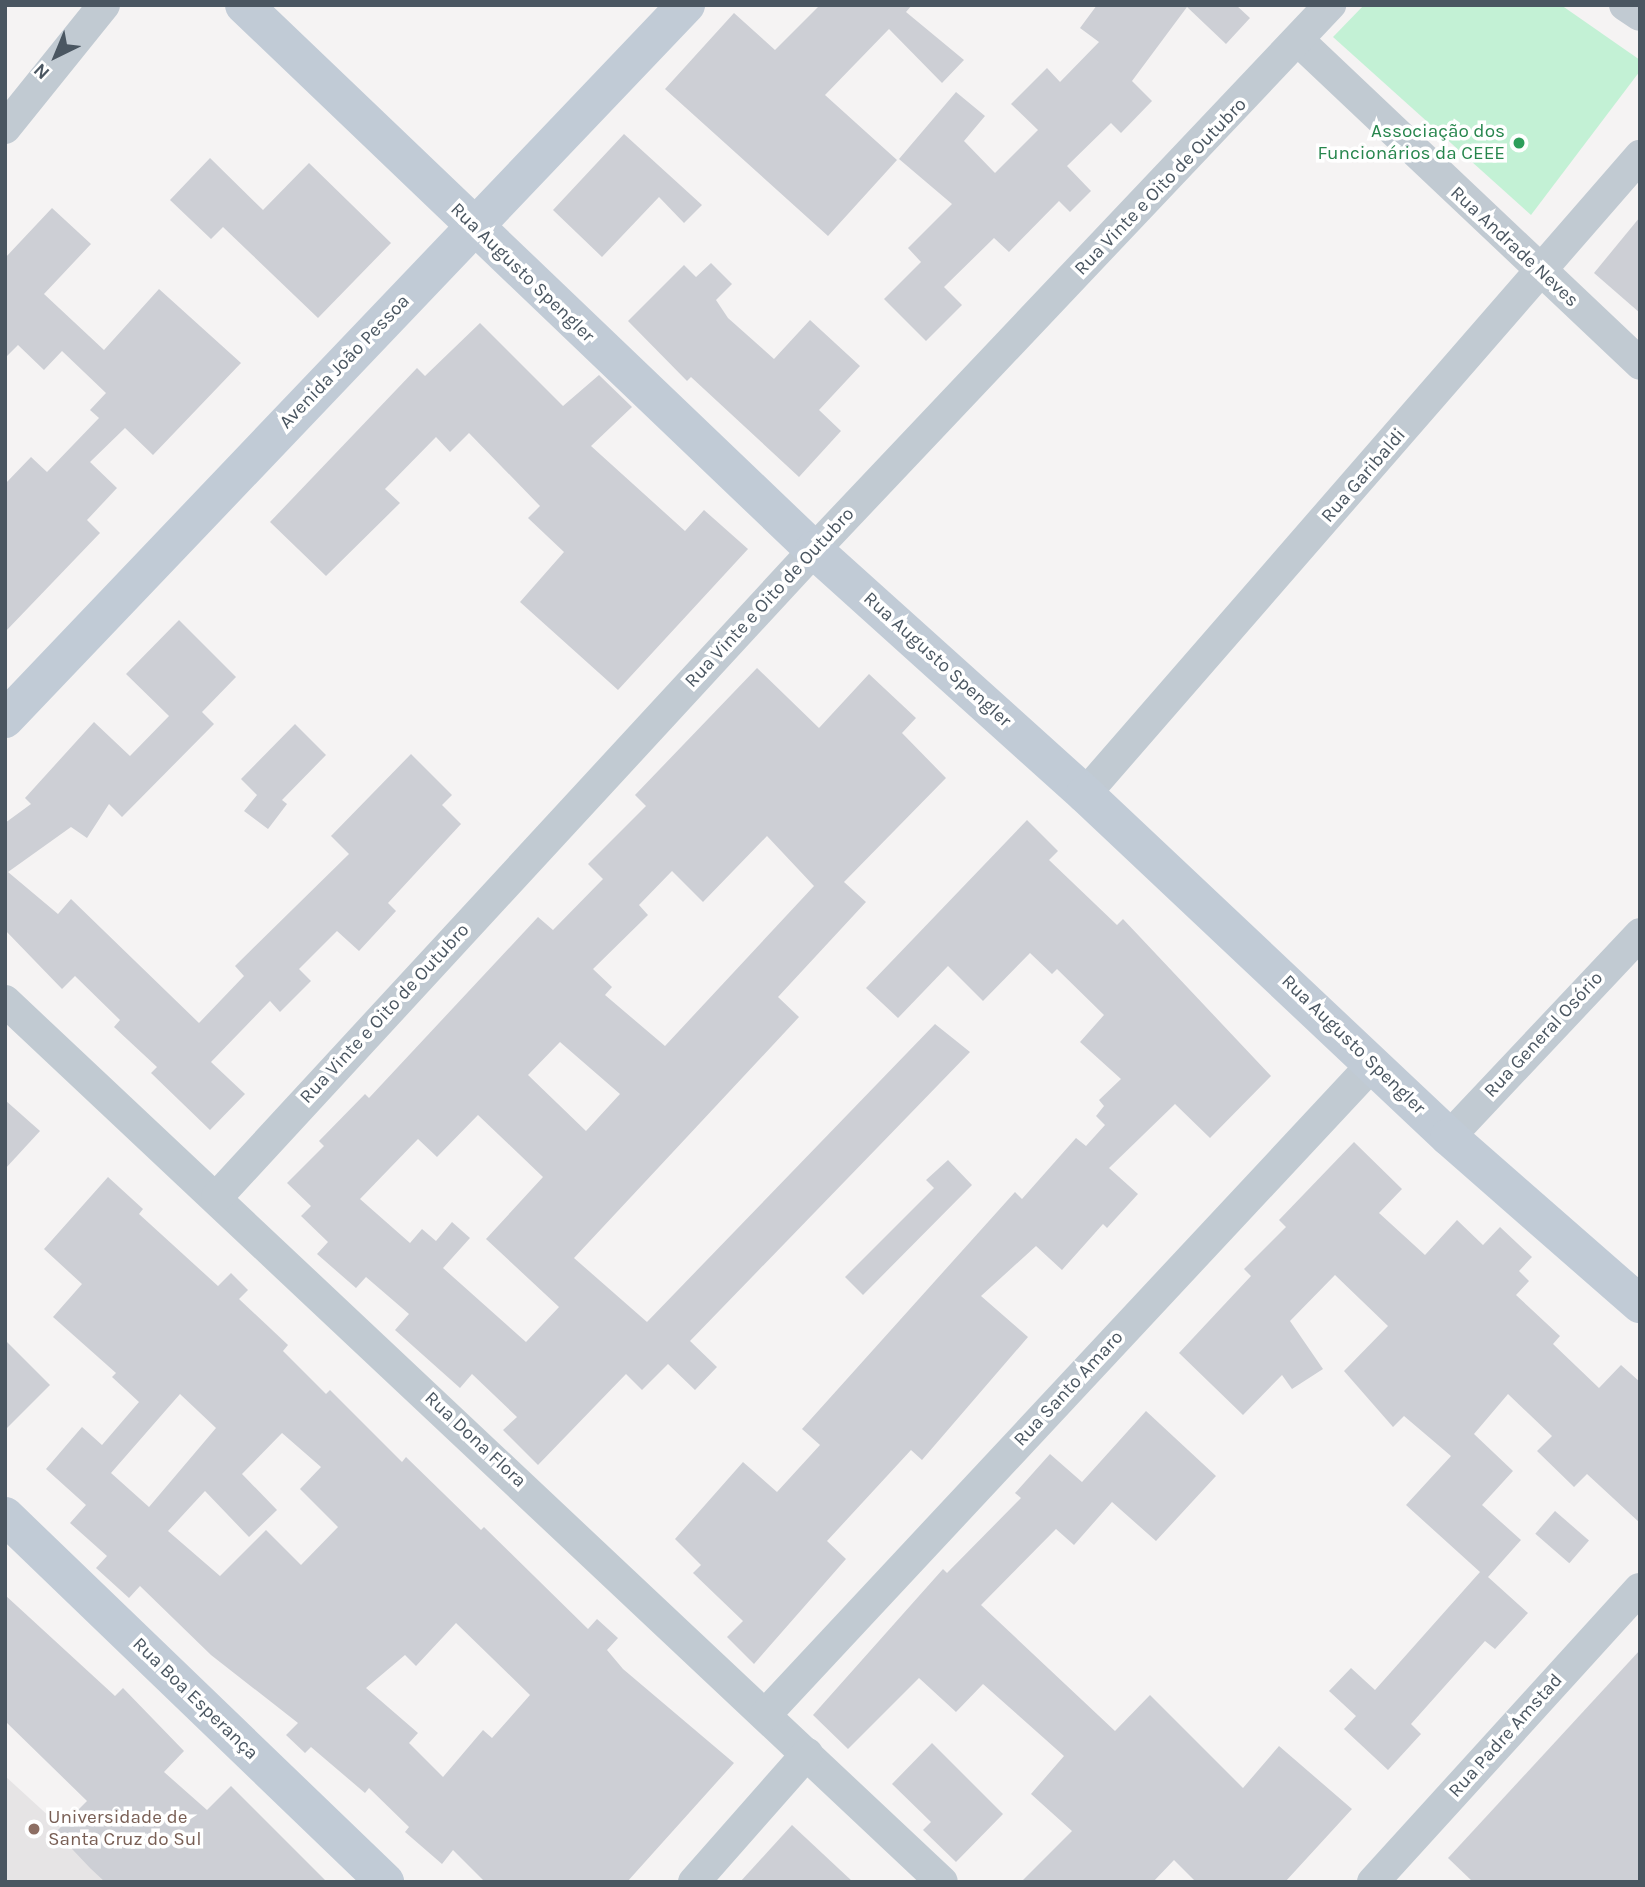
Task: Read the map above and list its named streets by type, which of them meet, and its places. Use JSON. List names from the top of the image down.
{
  "streets": {
    "street": [
      "Rua Vinte e Oito de Outubro",
      "Rua Andrade Neves",
      "Rua Augusto Spengler",
      "Avenida João Pessoa",
      "Rua Garibaldi",
      "Rua General Osório",
      "Rua Santo Amaro",
      "Rua Dona Flora",
      "Rua Boa Esperança",
      "Rua Padre Amstad"
    ]
  },
  "crossings": [
    ["Rua Vinte e Oito de Outubro", "Rua Andrade Neves"],
    ["Rua Vinte e Oito de Outubro", "Rua Augusto Spengler"],
    ["Rua Vinte e Oito de Outubro", "Rua Dona Flora"],
    ["Rua Andrade Neves", "Rua Garibaldi"],
    ["Rua Augusto Spengler", "Avenida João Pessoa"],
    ["Rua Augusto Spengler", "Rua Garibaldi"],
    ["Rua Augusto Spengler", "Rua General Osório"],
    ["Rua Augusto Spengler", "Rua Santo Amaro"],
    ["Rua Santo Amaro", "Rua Dona Flora"]
  ],
  "places": ["Associação dos Funcionários da CEEE", "Universidade de Santa Cruz do Sul"],
  "north": "bottom left"
}
